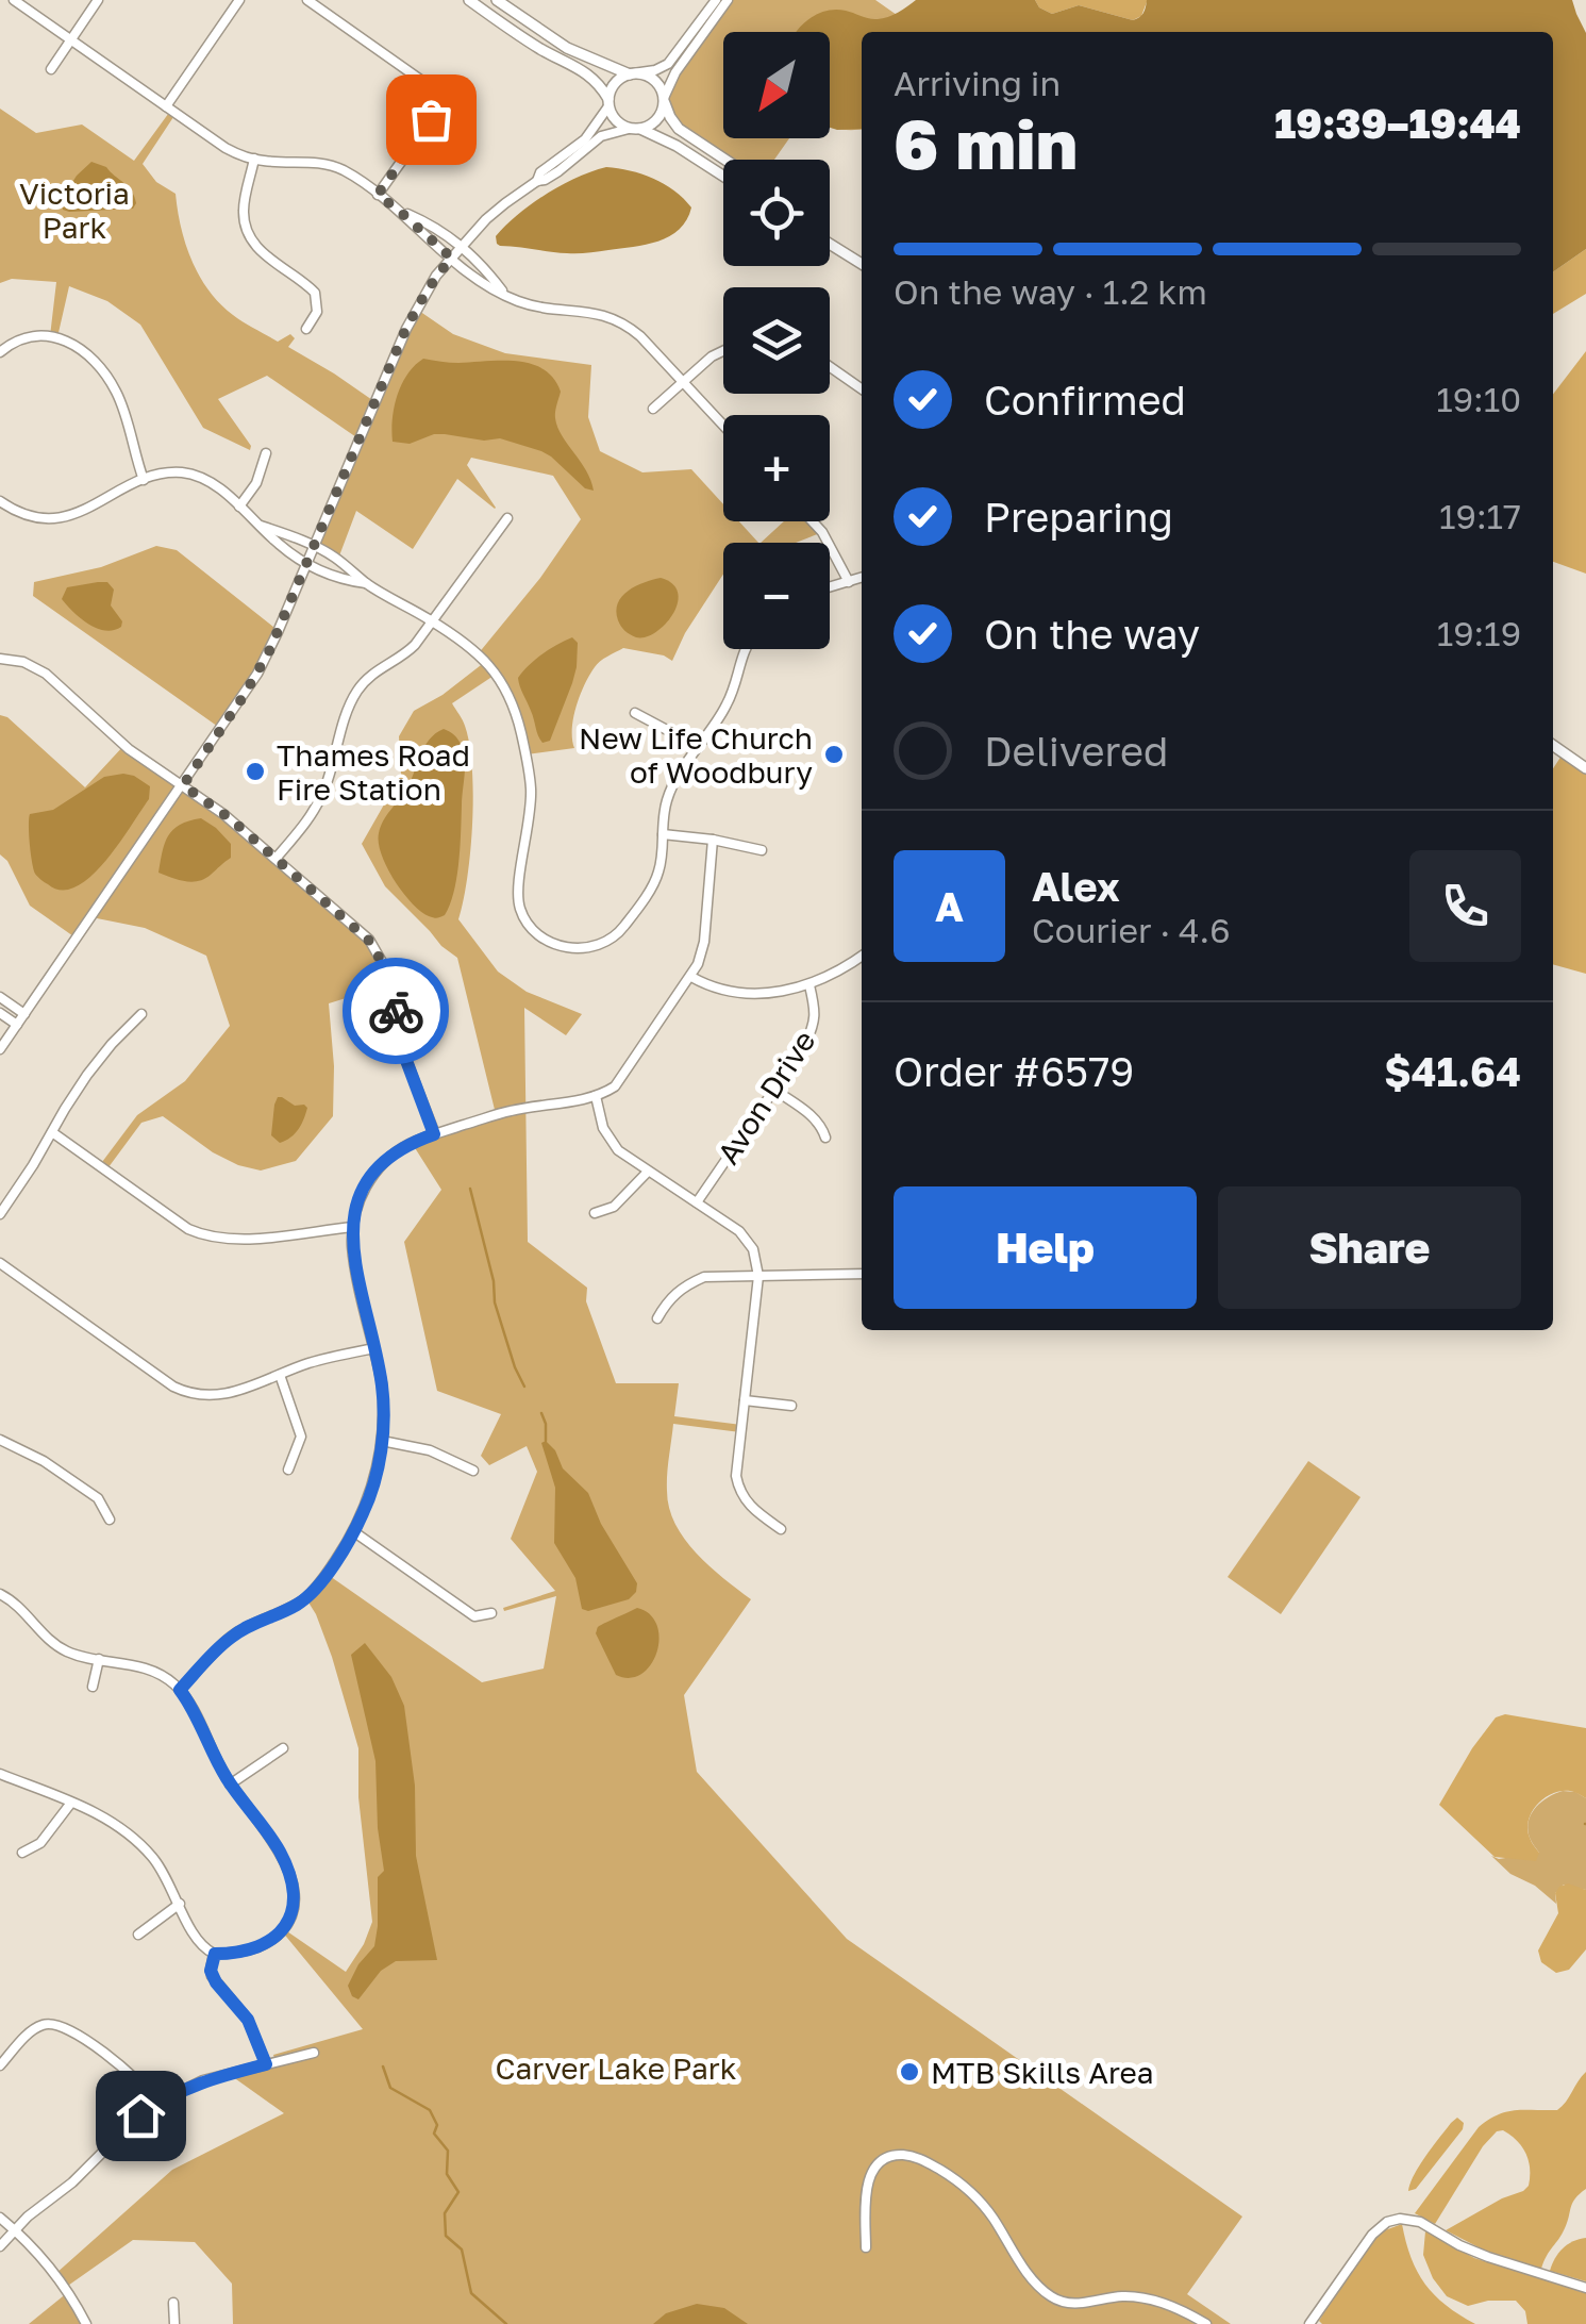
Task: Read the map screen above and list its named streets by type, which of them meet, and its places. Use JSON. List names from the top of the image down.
{
  "streets": {
    "street": ["Avon Drive"]
  },
  "parks": ["Victoria Park", "Carver Lake Park"],
  "places": ["New Life Church of Woodbury", "Thames Road Fire Station", "MTB Skills Area"],
  "north": "bottom left",
  "page": {
    "map_buttons": ["+", "−"],
    "heading": ["6 min", "Arriving in", "19:39–19:44"],
    "panel": [
      "Alex",
      "Courier · 4.6",
      "Order #6579",
      "$41.64"
    ],
    "bar": "On the way · 1.2 km",
    "list": [
      ["Confirmed", "19:10"],
      ["Preparing", "19:17"],
      ["On the way", "19:19"],
      "Delivered"
    ],
    "round": "A",
    "buttons": ["Help", "Share"]
  }
}
